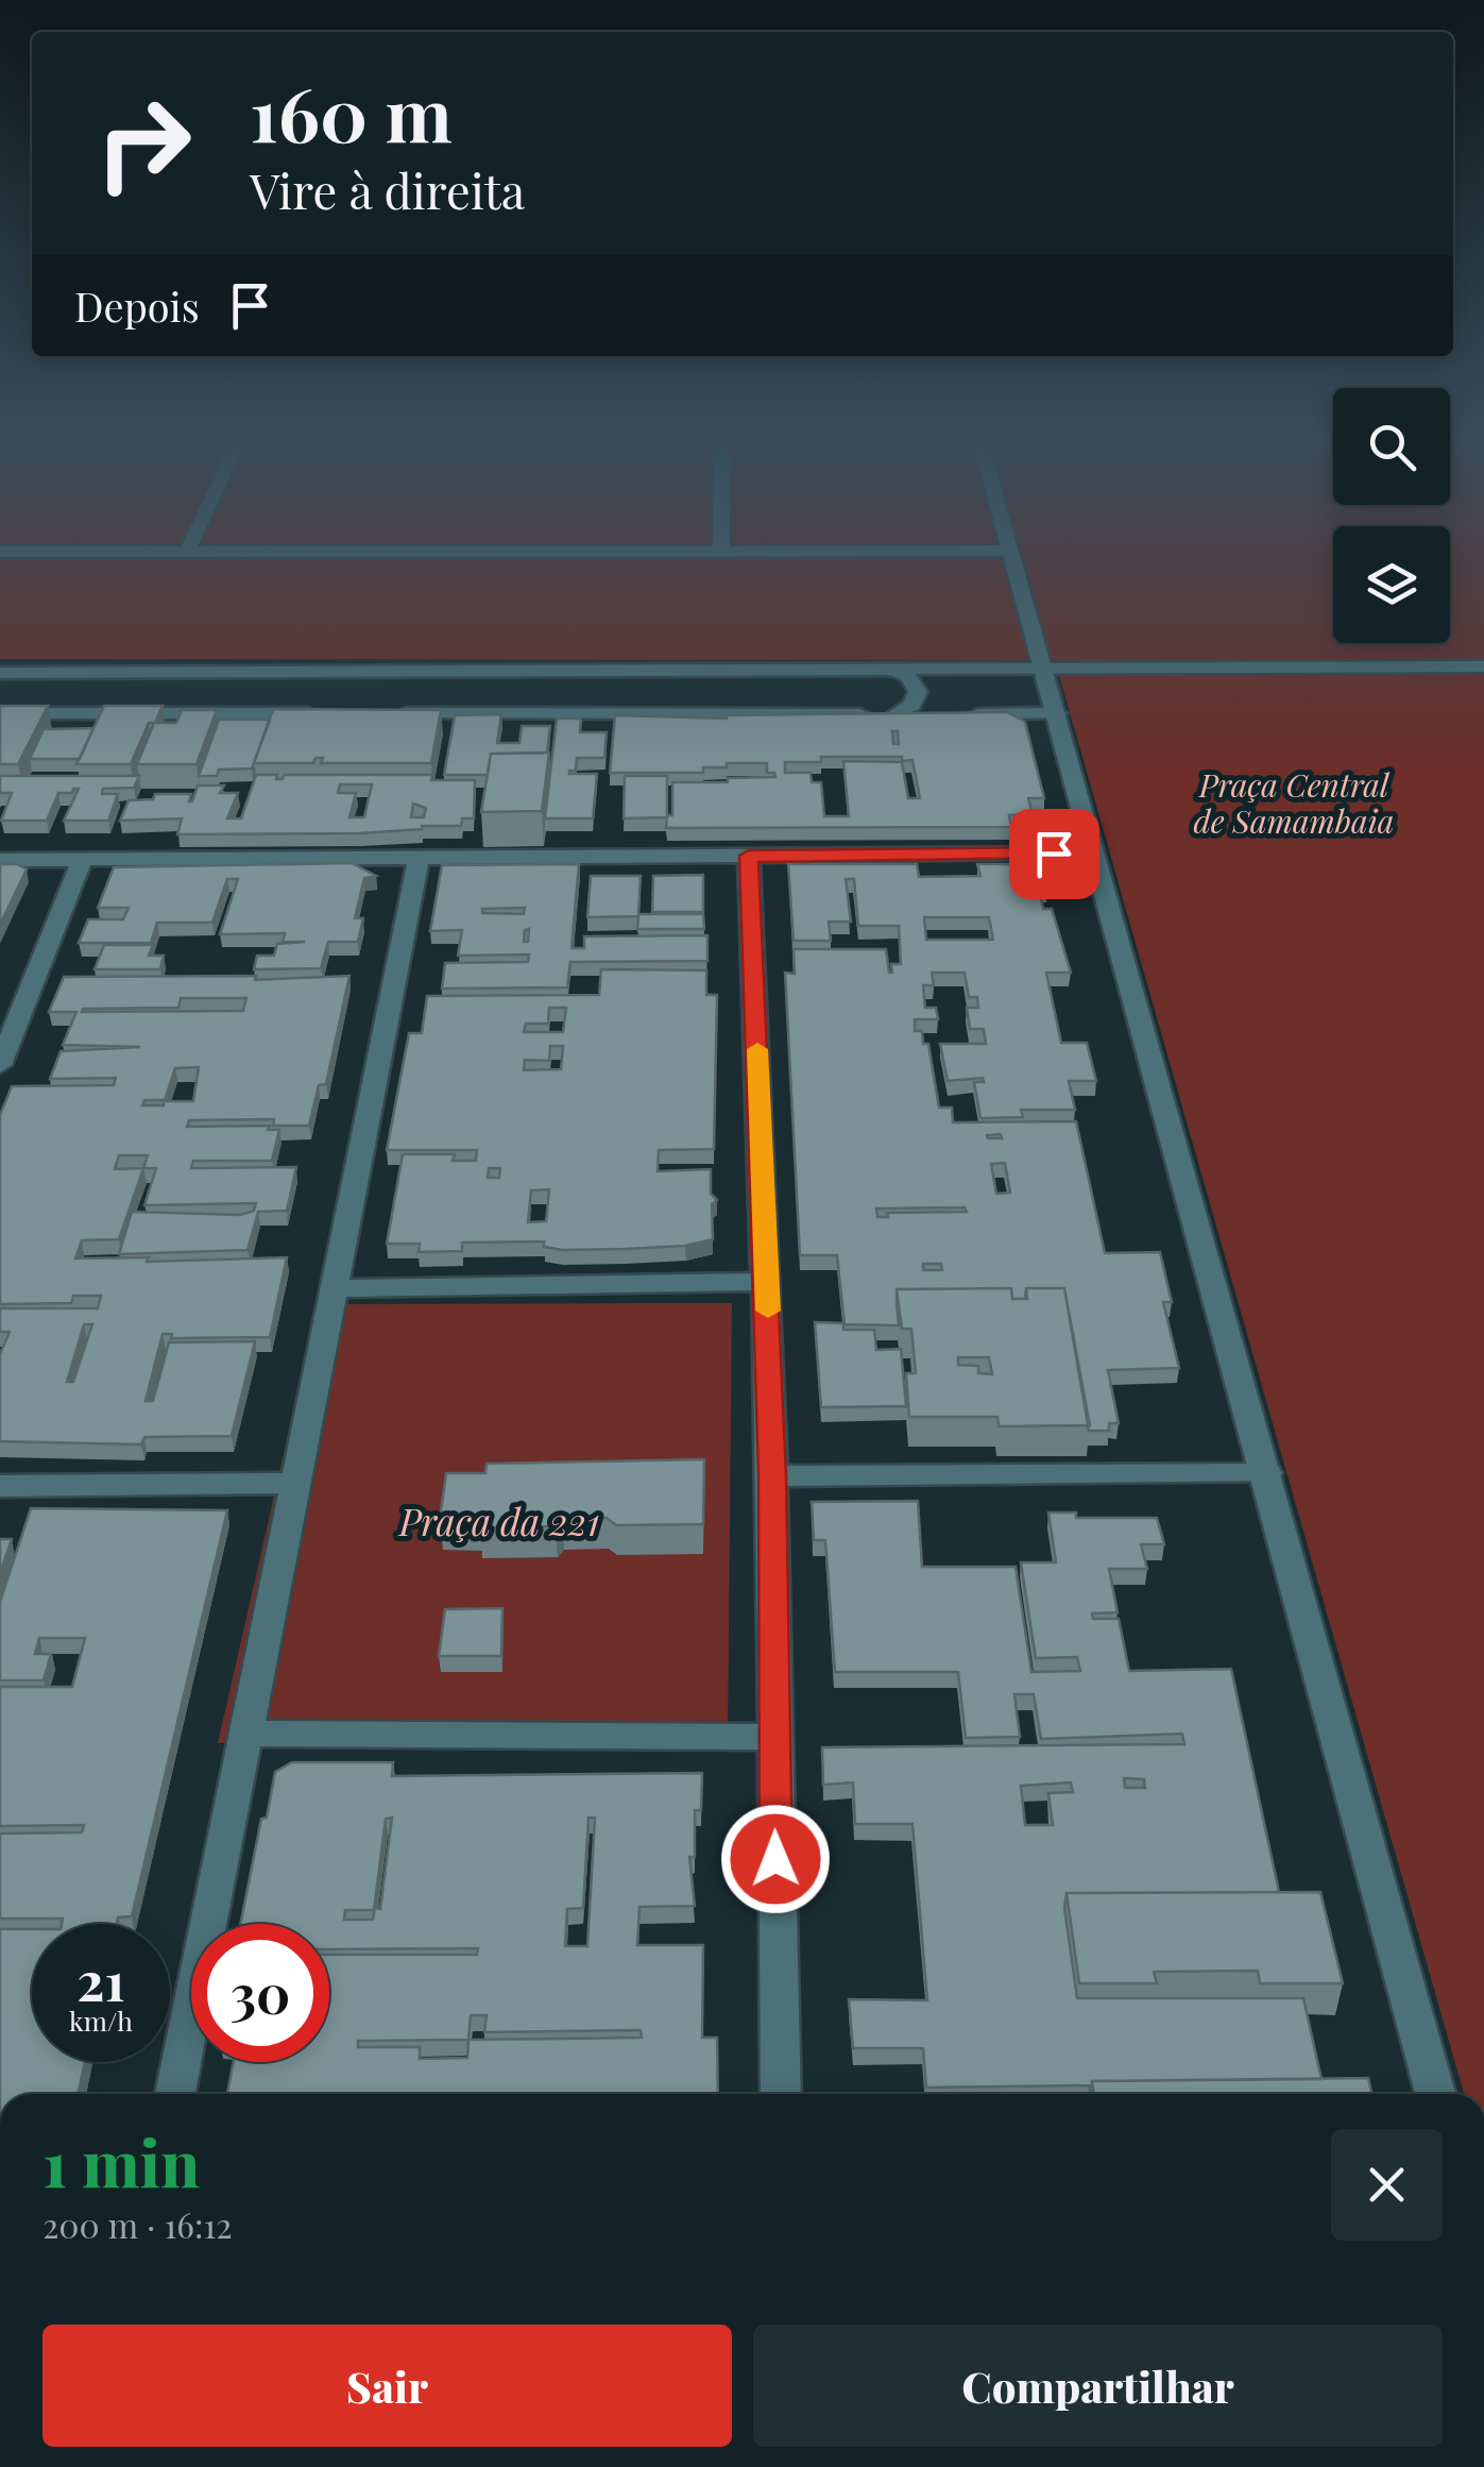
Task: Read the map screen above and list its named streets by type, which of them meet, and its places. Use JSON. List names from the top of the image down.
{
  "parks": ["Praça Central de Samambaia", "Praça da 221"],
  "page": {
    "turn": ["160 m", "Vire à direita"],
    "then": "Depois",
    "speed": "21 km/h",
    "limit": "30",
    "heading": ["1 min", "200 m · 16:12"],
    "buttons": ["Sair", "Compartilhar"]
  }
}
